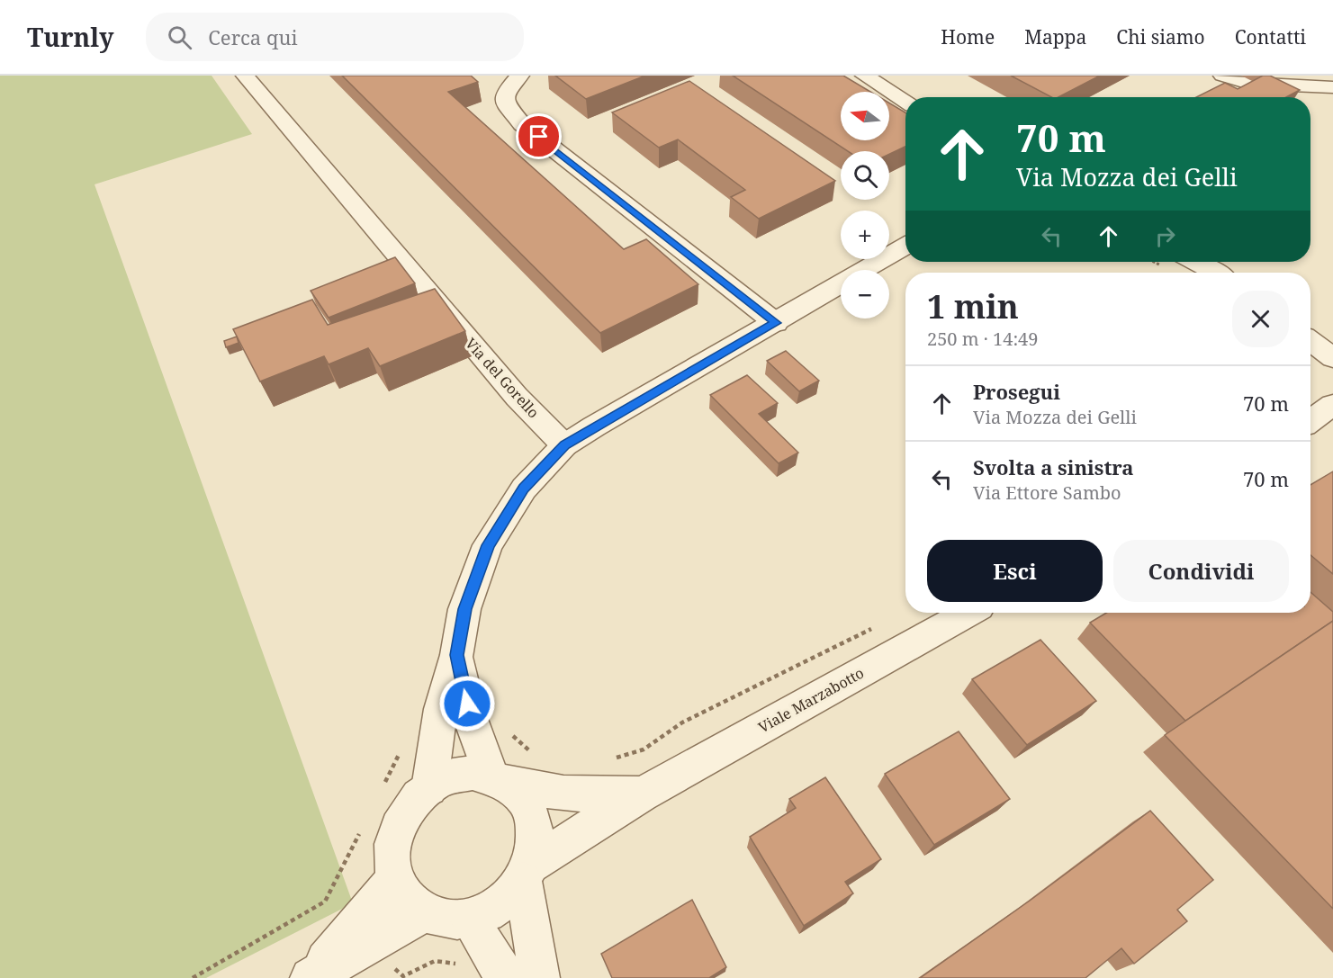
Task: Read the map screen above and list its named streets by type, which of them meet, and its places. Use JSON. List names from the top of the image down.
{
  "streets": {
    "street": ["Via del Gorello", "Viale Marzabotto"]
  },
  "north": "left",
  "page": {
    "header": "Turnly",
    "search": "Cerca qui",
    "nav": [
      "Home",
      "Mappa",
      "Chi siamo",
      "Contatti"
    ],
    "map_buttons": ["+", "−"],
    "turn": ["70 m", "Via Mozza dei Gelli"],
    "heading": ["1 min", "250 m · 14:49"],
    "list": [
      {
        "name": "Prosegui",
        "note": "Via Mozza dei Gelli",
        "value": "70 m"
      },
      {
        "name": "Svolta a sinistra",
        "note": "Via Ettore Sambo",
        "value": "70 m"
      }
    ],
    "buttons": ["Esci", "Condividi"]
  }
}
